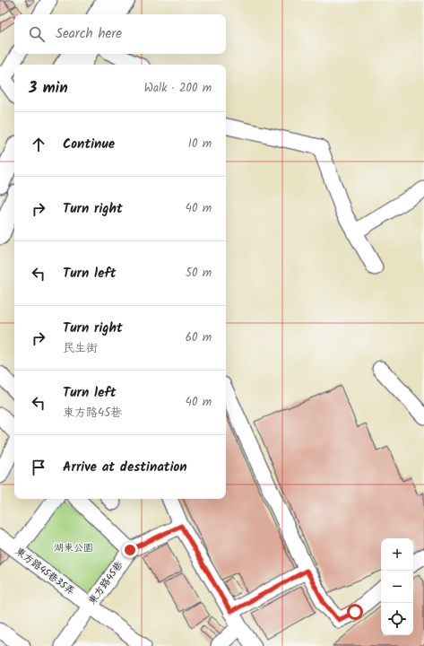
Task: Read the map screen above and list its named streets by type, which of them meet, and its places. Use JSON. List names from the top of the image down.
{
  "streets": {
    "street": ["東方路45巷35弄", "東方路45巷"]
  },
  "crossings": [
    ["東方路45巷35弄", "東方路45巷"]
  ],
  "parks": ["湖東公園"],
  "page": {
    "search": "Search here",
    "heading": ["3 min", "Walk · 200 m"],
    "list": [
      ["Continue", "10 m"],
      ["Turn right", "40 m"],
      ["Turn left", "50 m"],
      ["Turn right", "民生街", "60 m"],
      ["Turn left", "東方路45巷", "40 m"],
      "Arrive at destination"
    ],
    "map_buttons": ["+", "−"]
  }
}
